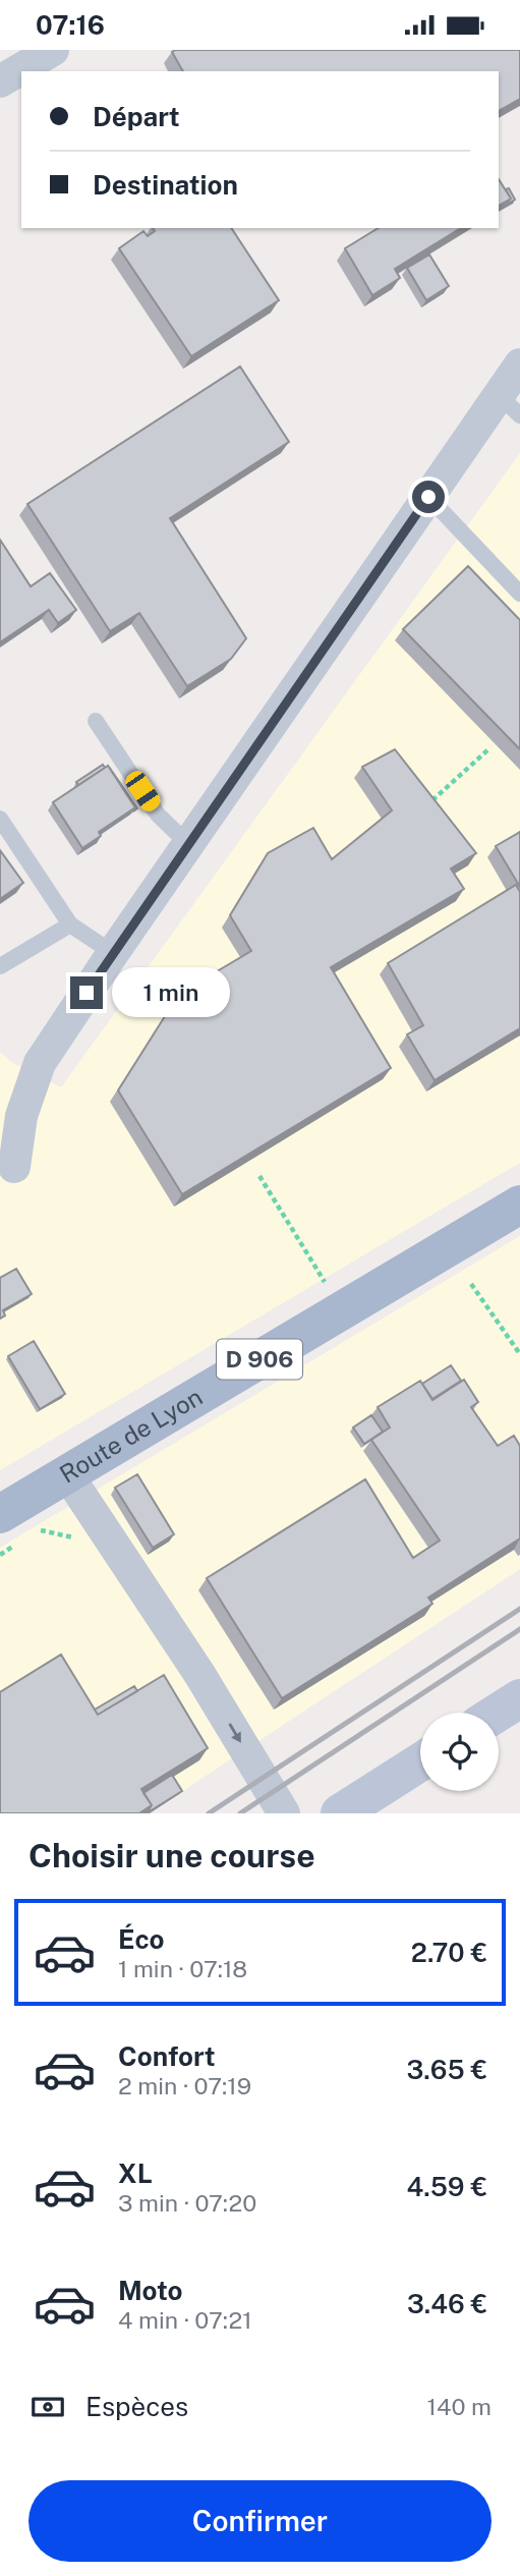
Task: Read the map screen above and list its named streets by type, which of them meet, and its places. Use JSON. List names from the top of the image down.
{
  "streets": {
    "main road": ["D 906", "Route de Lyon"]
  },
  "page": {
    "status": "07:16",
    "banner": ["Départ", "Destination"],
    "bubble": "1 min",
    "heading": "Choisir une course",
    "list": [
      {
        "name": "Éco",
        "note": "1 min · 07:18",
        "value": "2.70 €"
      },
      {
        "name": "Confort",
        "note": "2 min · 07:19",
        "value": "3.65 €"
      },
      {
        "name": "XL",
        "note": "3 min · 07:20",
        "value": "4.59 €"
      },
      {
        "name": "Moto",
        "note": "4 min · 07:21",
        "value": "3.46 €"
      }
    ],
    "pay": ["Espèces", "140 m"],
    "buttons": "Confirmer"
  }
}
